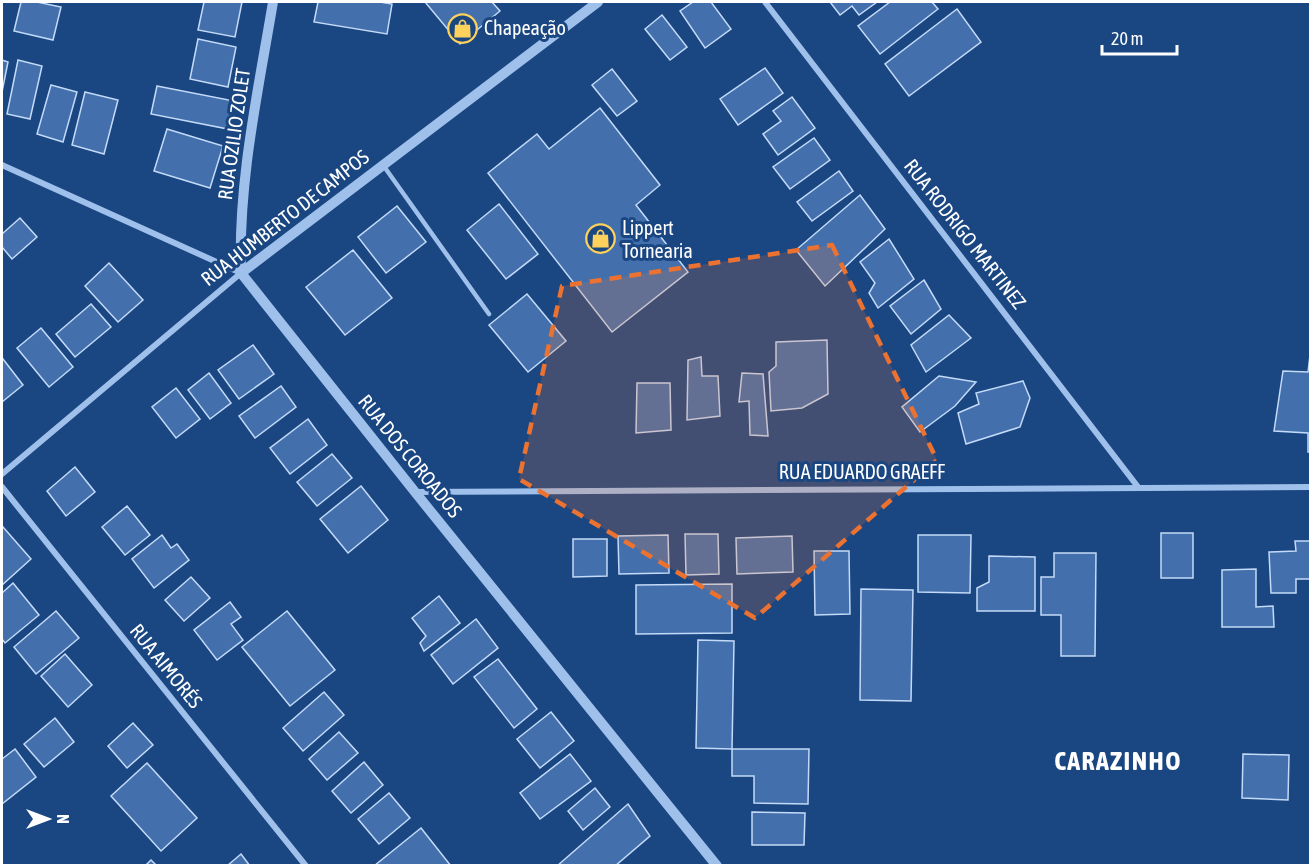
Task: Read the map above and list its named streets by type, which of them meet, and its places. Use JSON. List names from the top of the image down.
{
  "streets": {
    "street": [
      "RUA OZILIO ZOLET",
      "RUA HUMBERTO DE CAMPOS",
      "RUA RODRIGO MARTINEZ",
      "RUA DOS COROADOS",
      "RUA EDUARDO GRAEFF",
      "RUA AIMORÉS"
    ]
  },
  "crossings": [
    ["RUA OZILIO ZOLET", "RUA HUMBERTO DE CAMPOS"],
    ["RUA OZILIO ZOLET", "RUA DOS COROADOS"],
    ["RUA HUMBERTO DE CAMPOS", "RUA DOS COROADOS"],
    ["RUA RODRIGO MARTINEZ", "RUA EDUARDO GRAEFF"],
    ["RUA DOS COROADOS", "RUA EDUARDO GRAEFF"]
  ],
  "districts": ["CARAZINHO"],
  "places": {
    "shop": ["Chapeação", "Lippert Tornearia"]
  },
  "scale_bar": "20 m",
  "north": "right"
}
